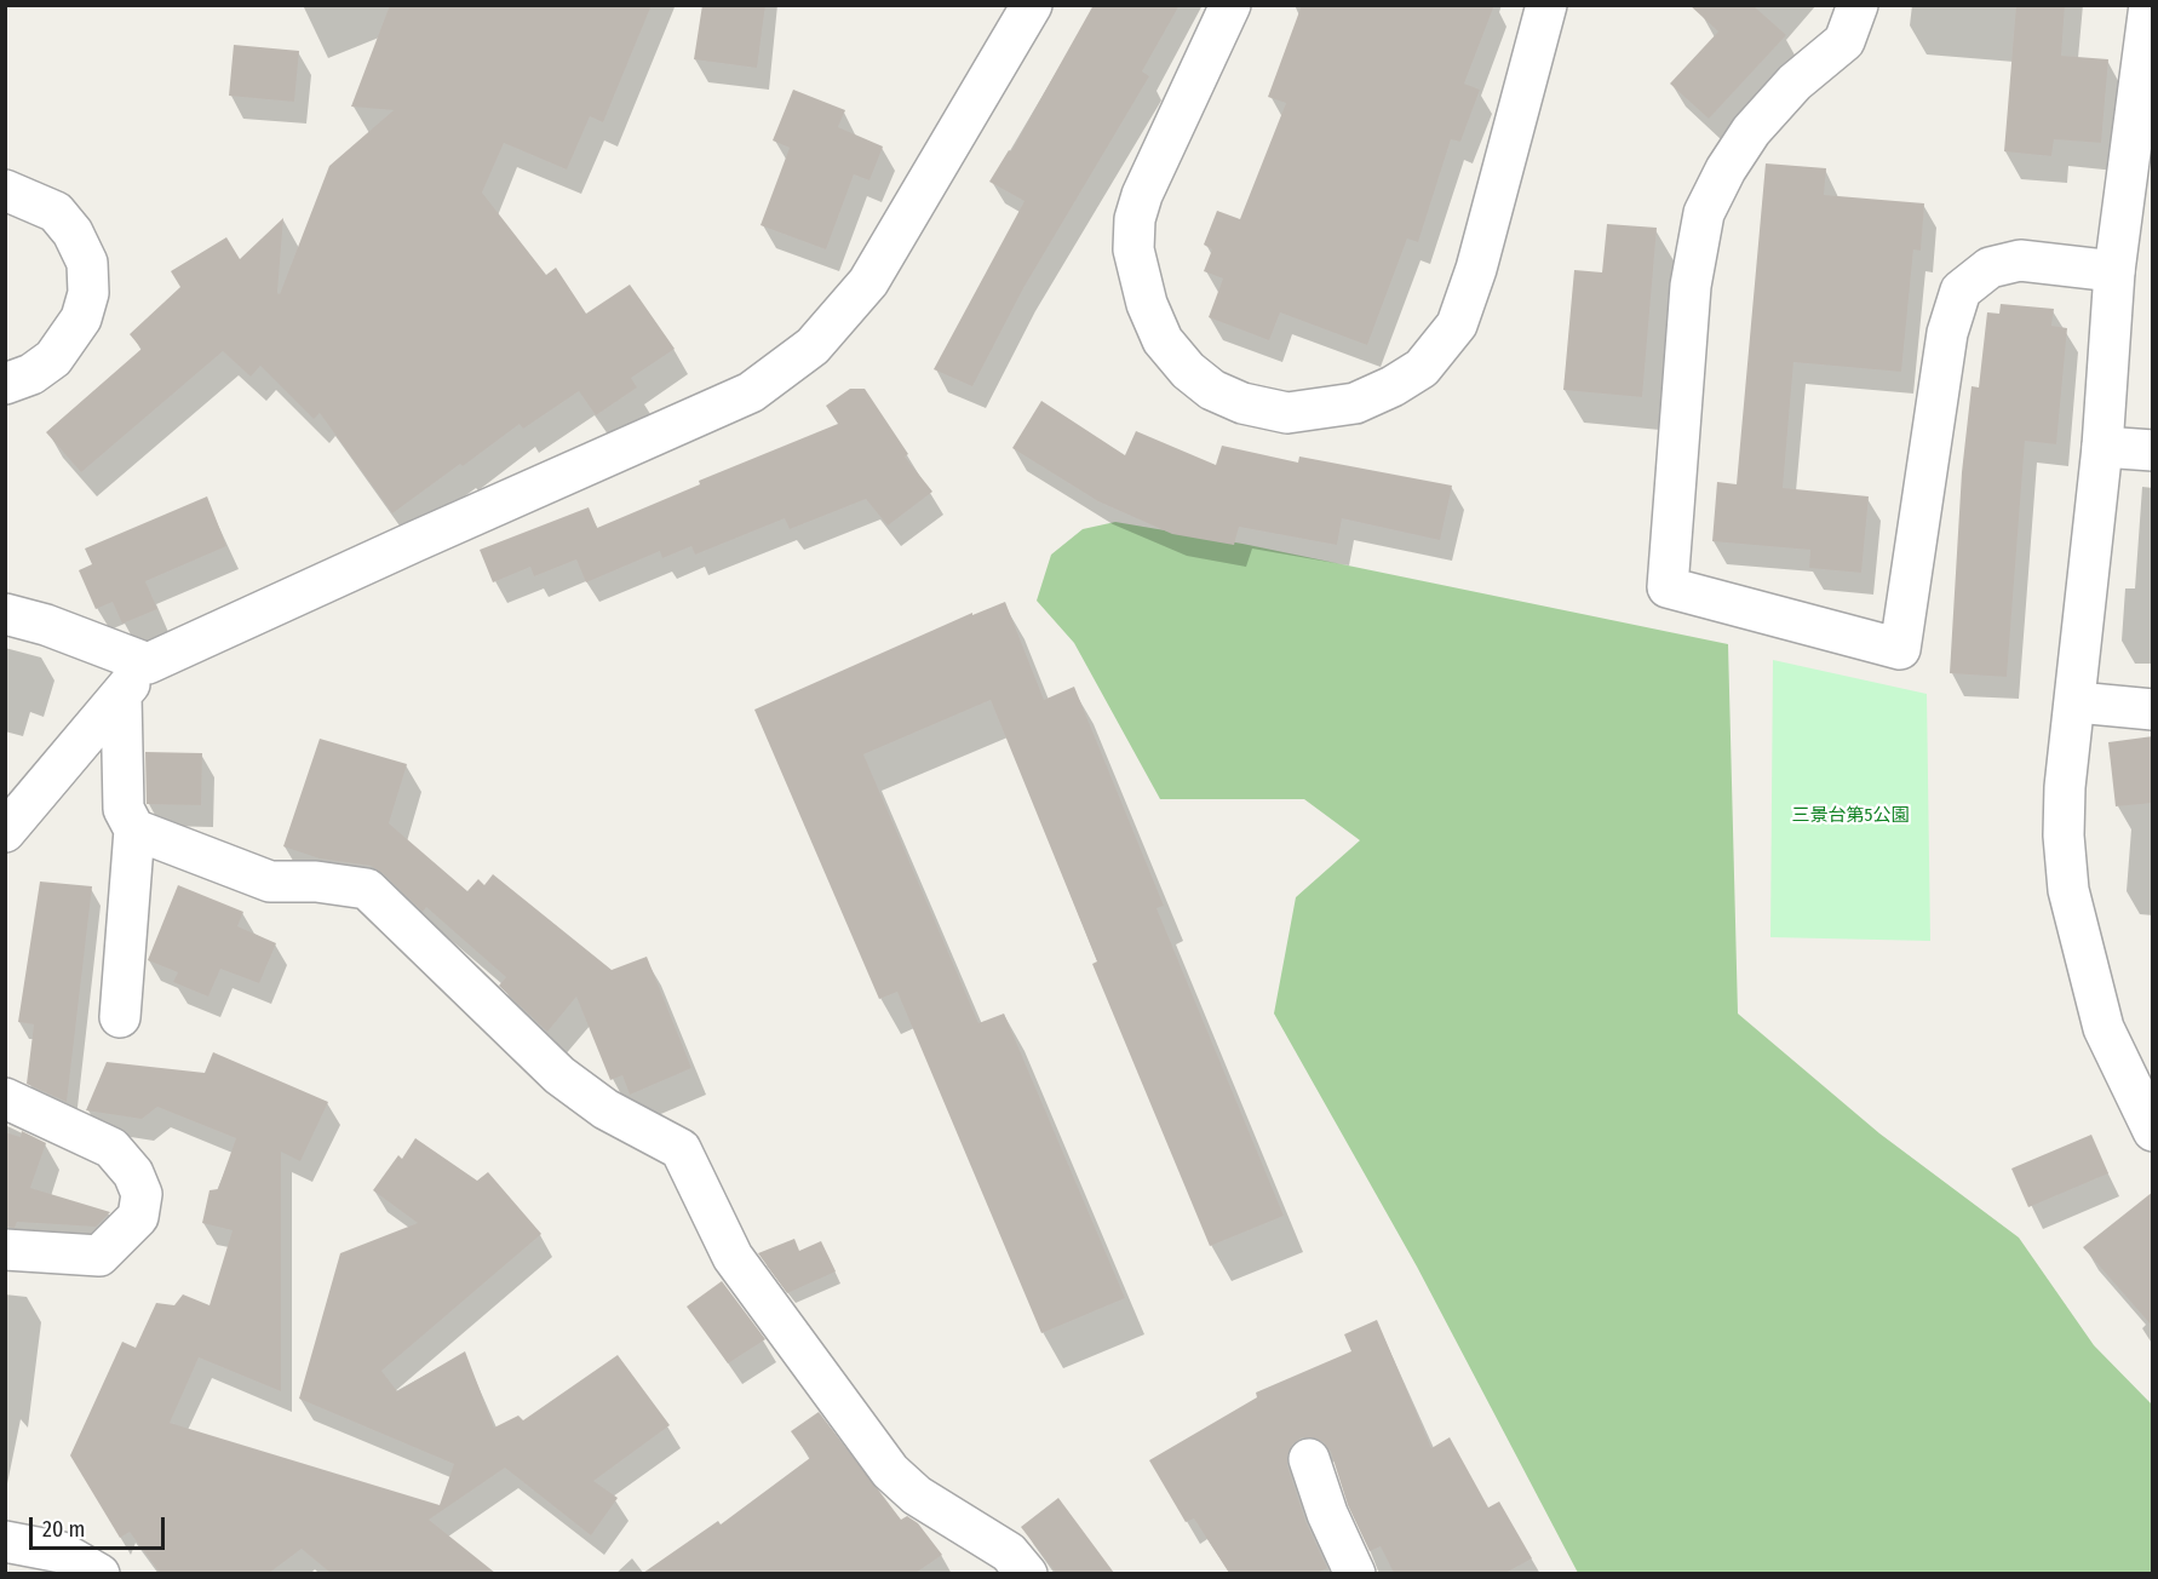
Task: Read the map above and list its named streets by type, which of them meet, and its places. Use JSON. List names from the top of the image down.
{
  "parks": ["三景台第5公園"],
  "scale_bar": "20 m"
}
